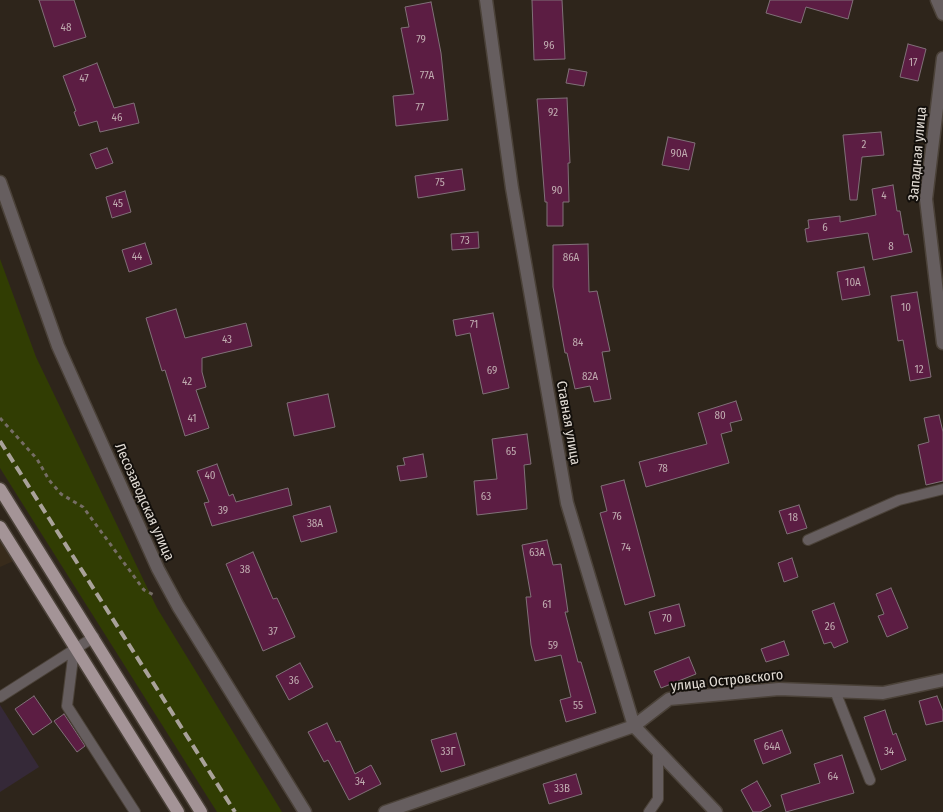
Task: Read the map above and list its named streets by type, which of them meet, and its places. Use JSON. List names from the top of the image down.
{
  "streets": {
    "street": [
      "Западная улица",
      "Ставная улица",
      "Лесозаводская улица",
      "улица Островского"
    ]
  },
  "crossings": [
    ["Ставная улица", "улица Островского"]
  ],
  "house_numbers": [
    "48",
    "79",
    "96",
    "17",
    "77А",
    "47",
    "77",
    "92",
    "46",
    "2",
    "90А",
    "75",
    "90",
    "4",
    "45",
    "6",
    "73",
    "8",
    "44",
    "86А",
    "10А",
    "10",
    "71",
    "43",
    "84",
    "12",
    "69",
    "82А",
    "42",
    "80",
    "41",
    "65",
    "78",
    "40",
    "63",
    "39",
    "76",
    "18",
    "38А",
    "74",
    "63А",
    "38",
    "61",
    "70",
    "26",
    "37",
    "59",
    "36",
    "55",
    "64А",
    "33Г",
    "34",
    "64",
    "34",
    "33В"
  ]
}
